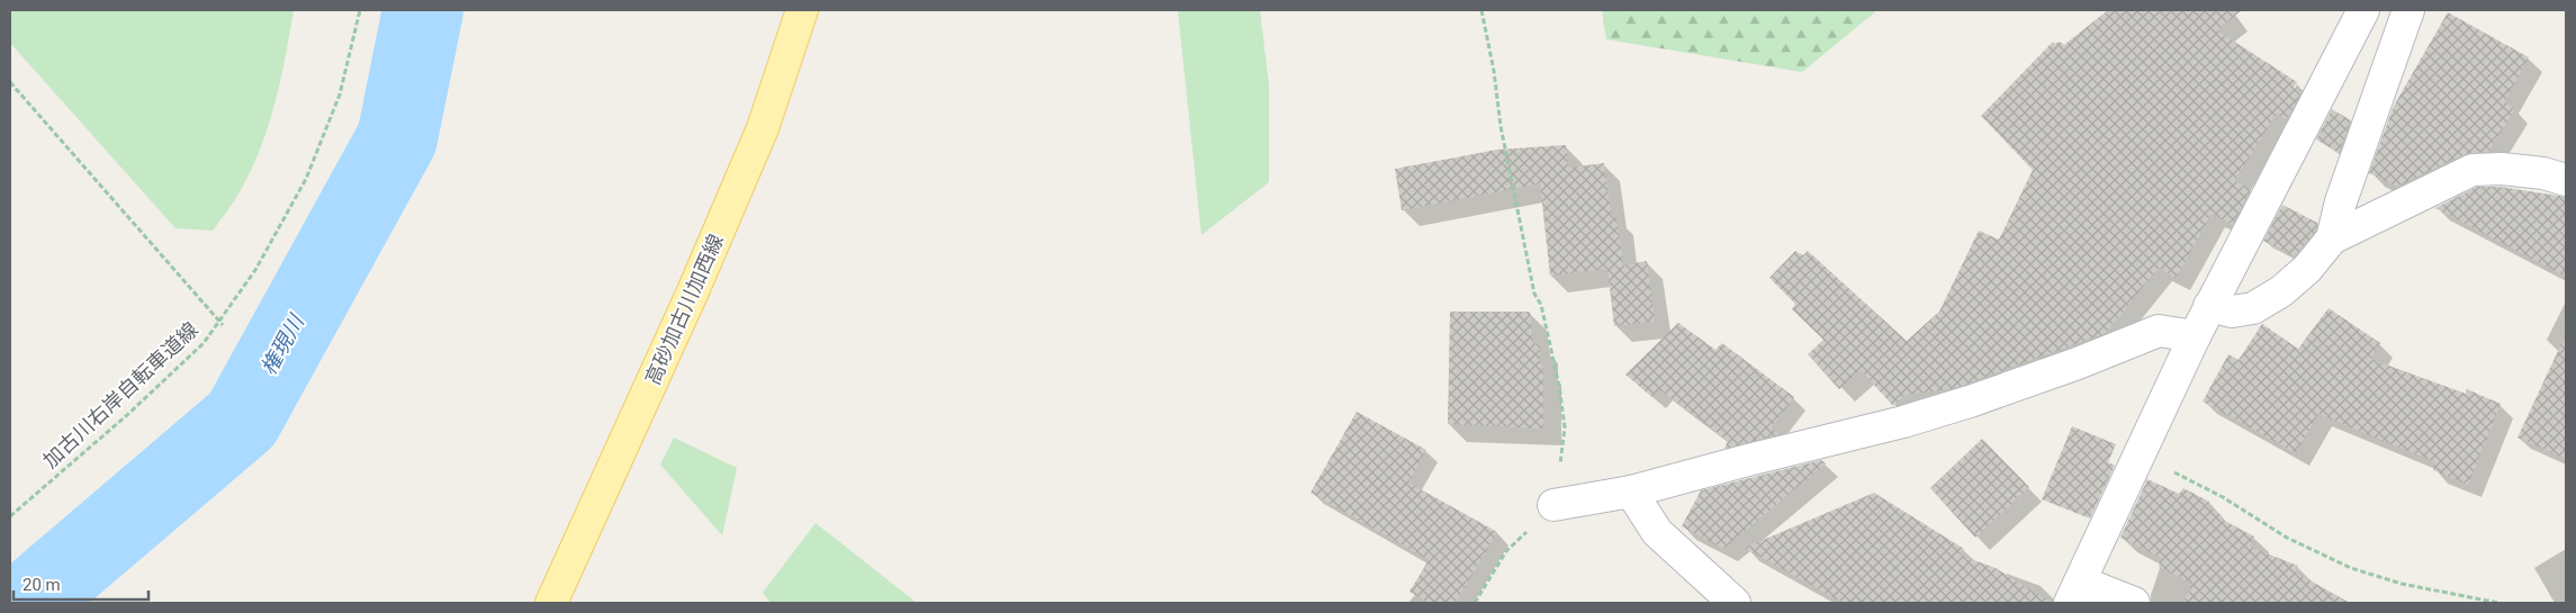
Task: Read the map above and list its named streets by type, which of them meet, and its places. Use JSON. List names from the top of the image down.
{
  "streets": {
    "main road": ["高砂加古川加西線"],
    "path": ["加古川右岸自転車道線"]
  },
  "water": ["権現川"],
  "scale_bar": "20 m"
}
